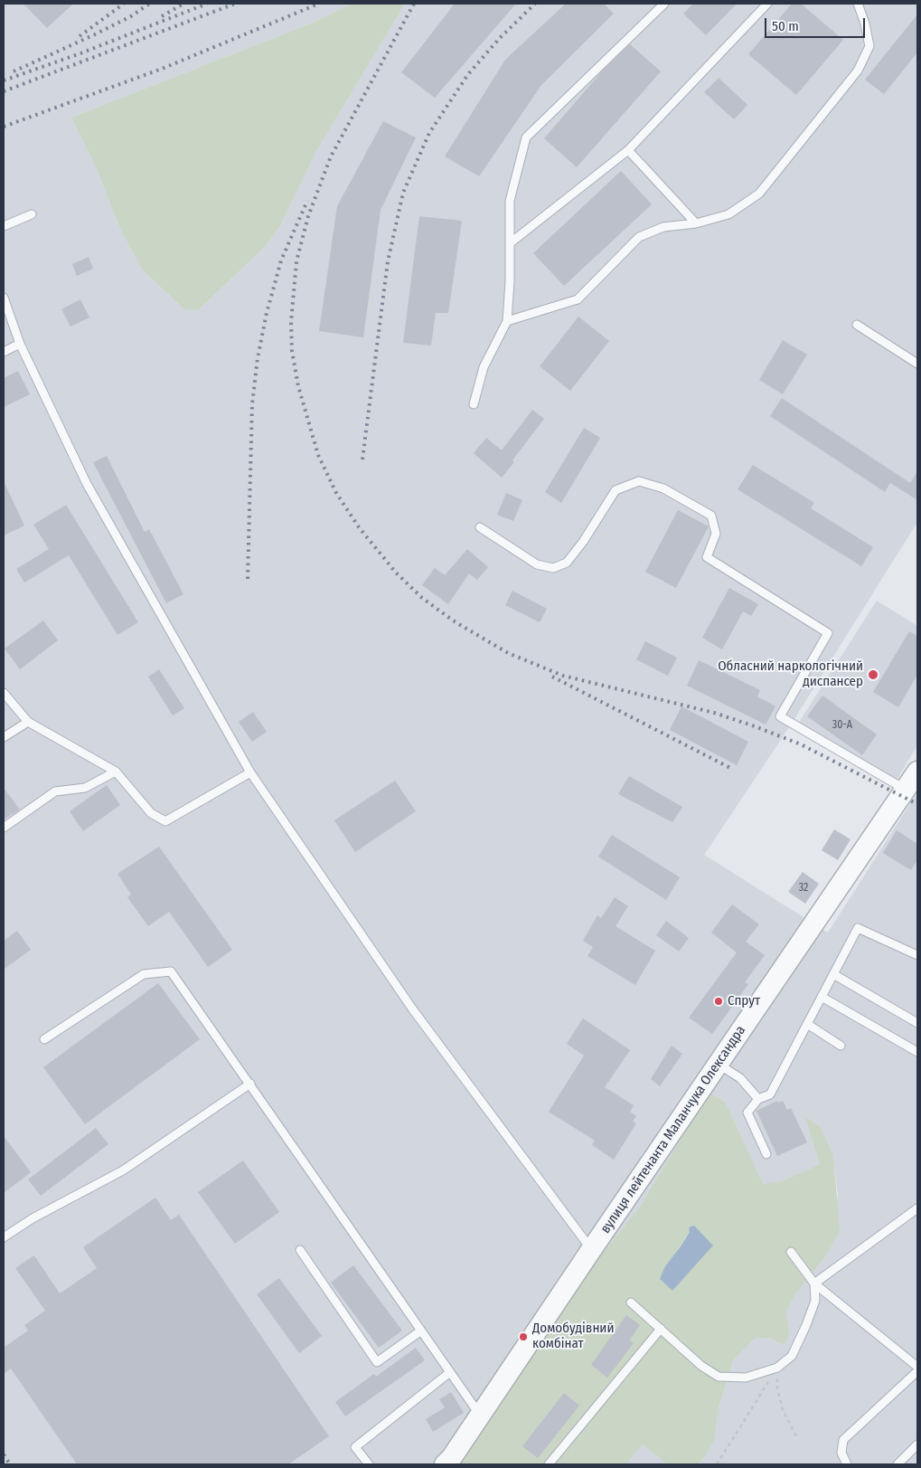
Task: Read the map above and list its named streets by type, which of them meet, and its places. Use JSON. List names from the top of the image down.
{
  "streets": {
    "street": ["вулиця лейтенанта Маланчука Олександра"]
  },
  "places": ["Обласний наркологічний диспансер", "Спрут", "Домобудівний комбінат"],
  "house_numbers": ["30-А", "32"],
  "scale_bar": "50 m"
}
